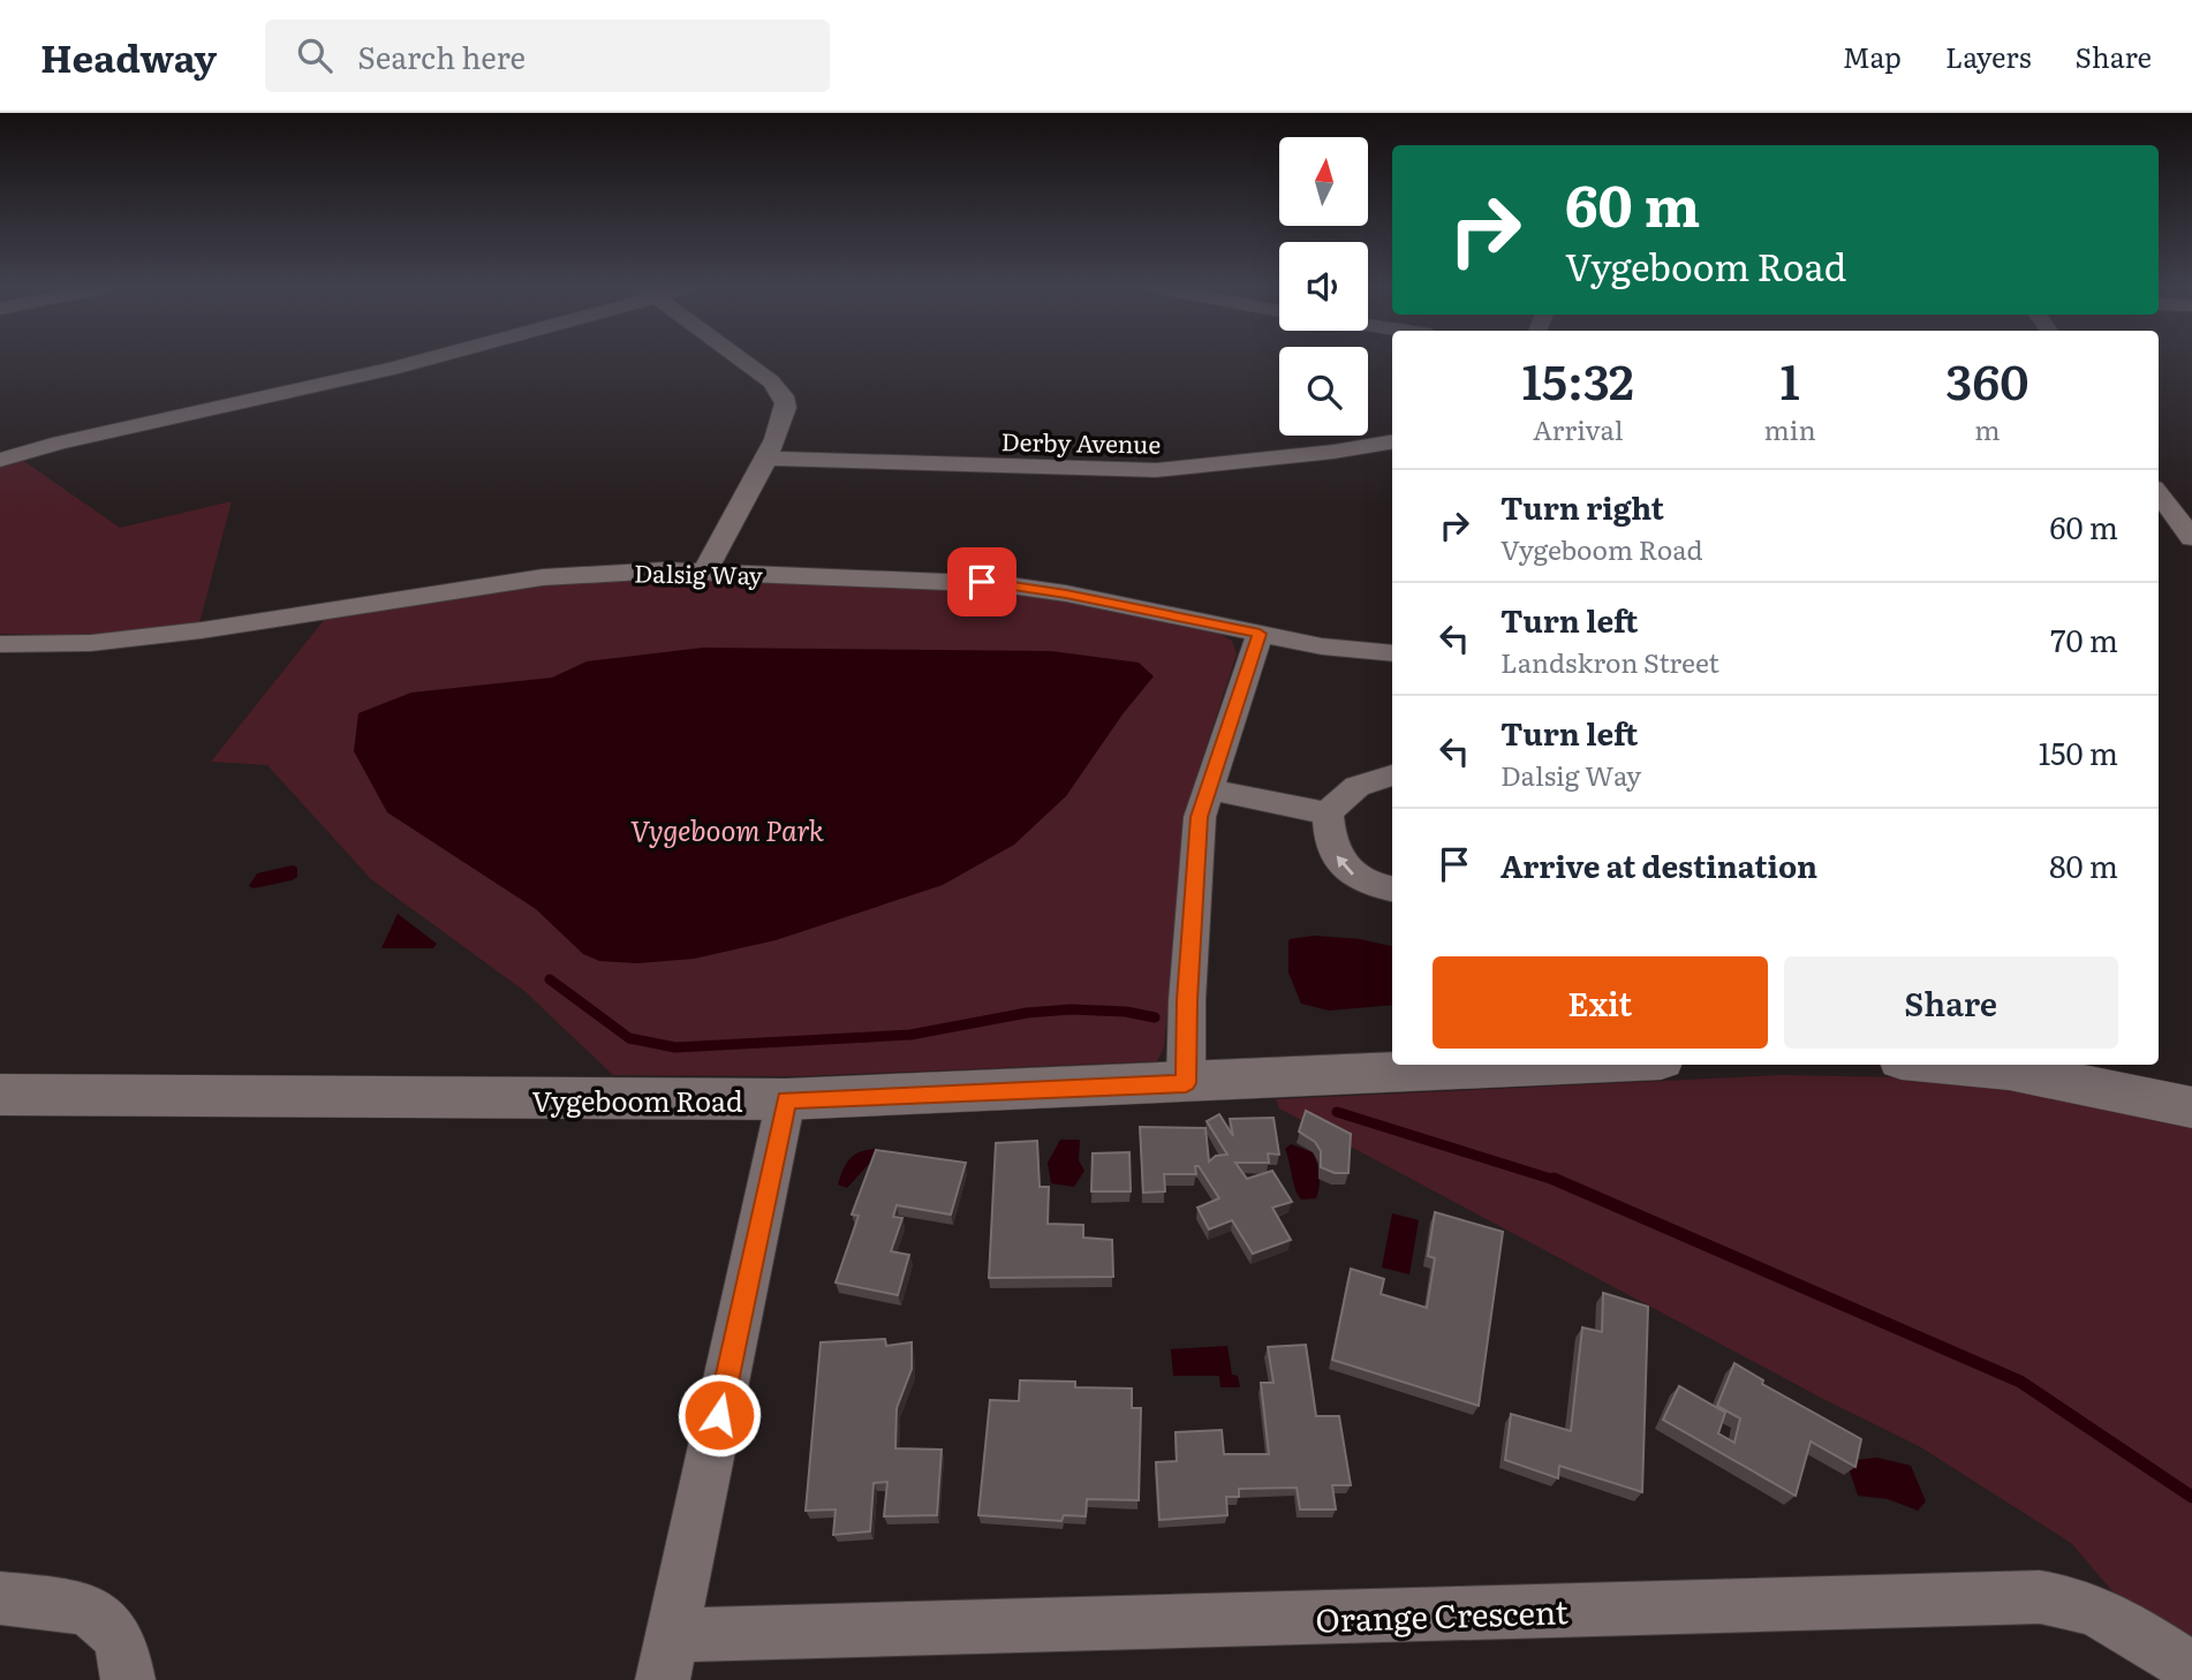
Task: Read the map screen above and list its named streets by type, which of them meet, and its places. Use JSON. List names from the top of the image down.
{
  "streets": {
    "street": [
      "Derby Avenue",
      "Dalsig Way",
      "Vygeboom Road",
      "Orange Crescent"
    ]
  },
  "parks": ["Vygeboom Park"],
  "north": "top",
  "page": {
    "header": "Headway",
    "search": "Search here",
    "nav": ["Map", "Layers", "Share"],
    "turn": ["60 m", "Vygeboom Road"],
    "eta": [
      "15:32",
      "Arrival",
      "1",
      "min",
      "360",
      "m"
    ],
    "list": [
      {
        "name": "Turn right",
        "note": "Vygeboom Road",
        "value": "60 m"
      },
      {
        "name": "Turn left",
        "note": "Landskron Street",
        "value": "70 m"
      },
      {
        "name": "Turn left",
        "note": "Dalsig Way",
        "value": "150 m"
      },
      {
        "name": "Arrive at destination",
        "value": "80 m"
      }
    ],
    "buttons": ["Exit", "Share"]
  }
}
